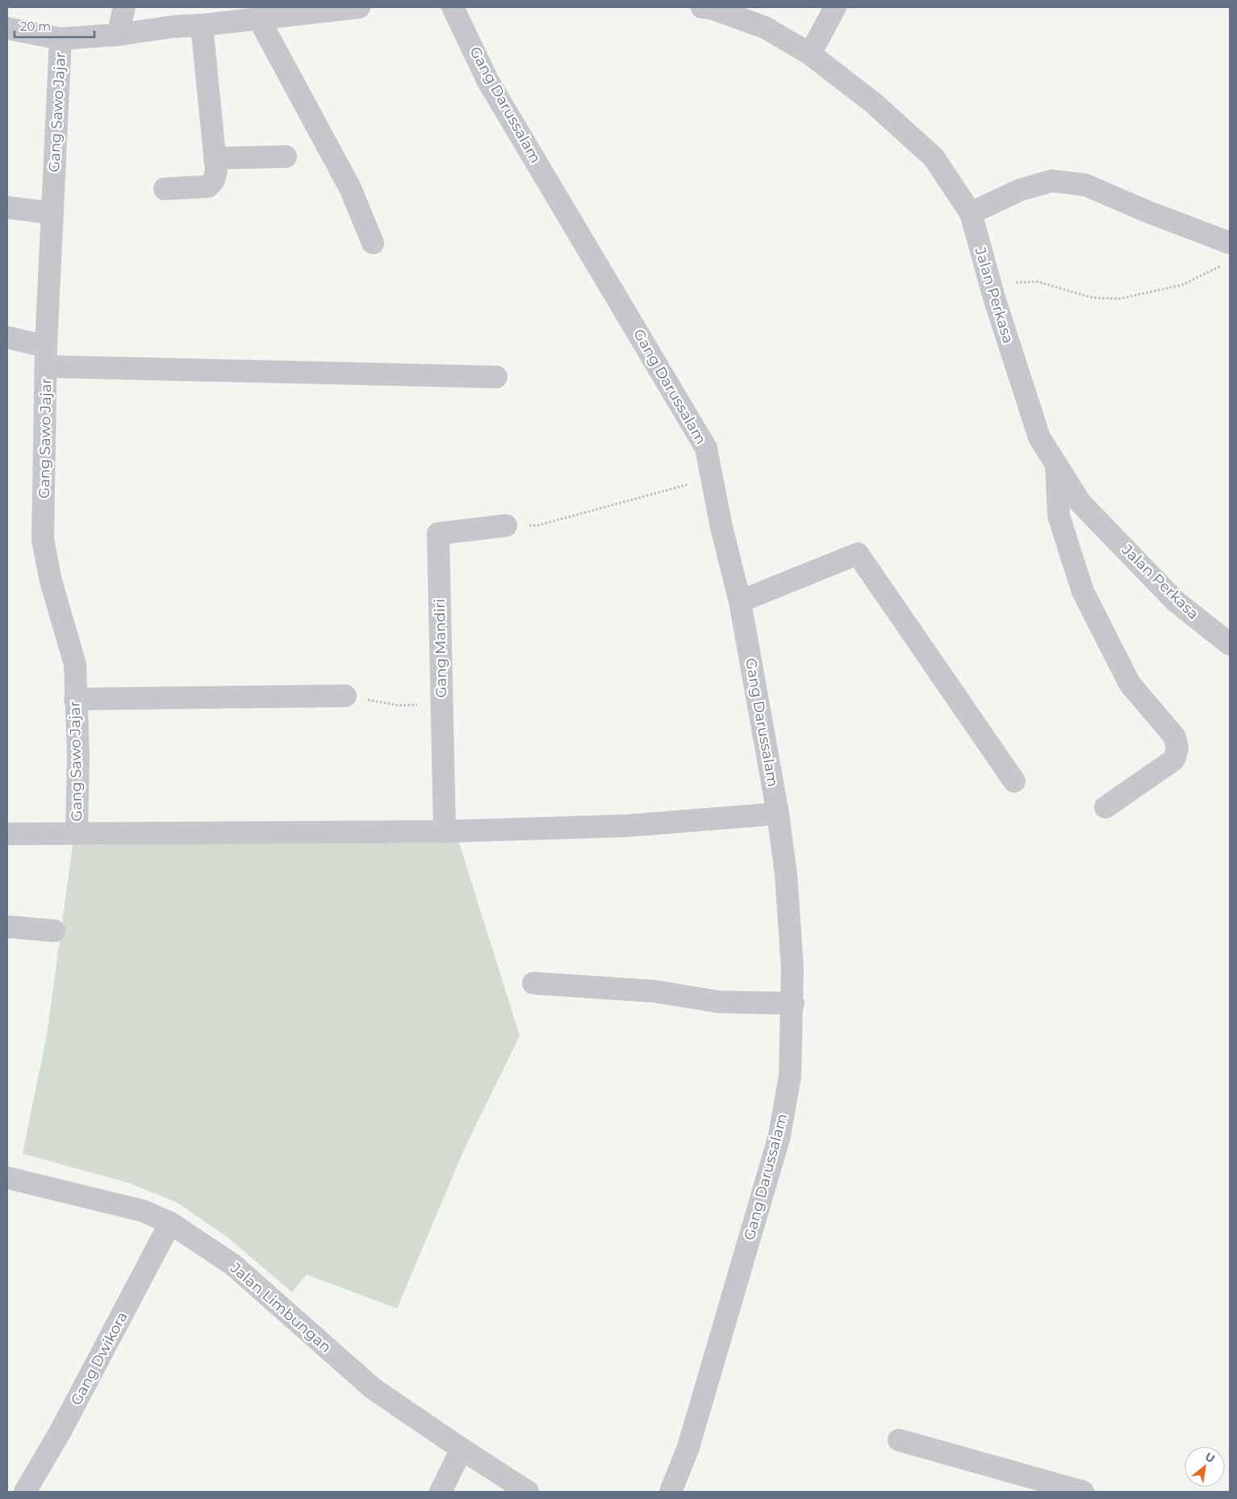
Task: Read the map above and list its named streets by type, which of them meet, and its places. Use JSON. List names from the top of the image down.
{
  "streets": {
    "street": [
      "Gang Darussalam",
      "Gang Sawo Jajar",
      "Jalan Perkasa",
      "Gang Mandiri",
      "Jalan Limbungan",
      "Gang Dwikora"
    ]
  },
  "crossings": [
    ["Jalan Limbungan", "Gang Dwikora"]
  ],
  "scale_bar": "20 m",
  "north": "top right"
}
